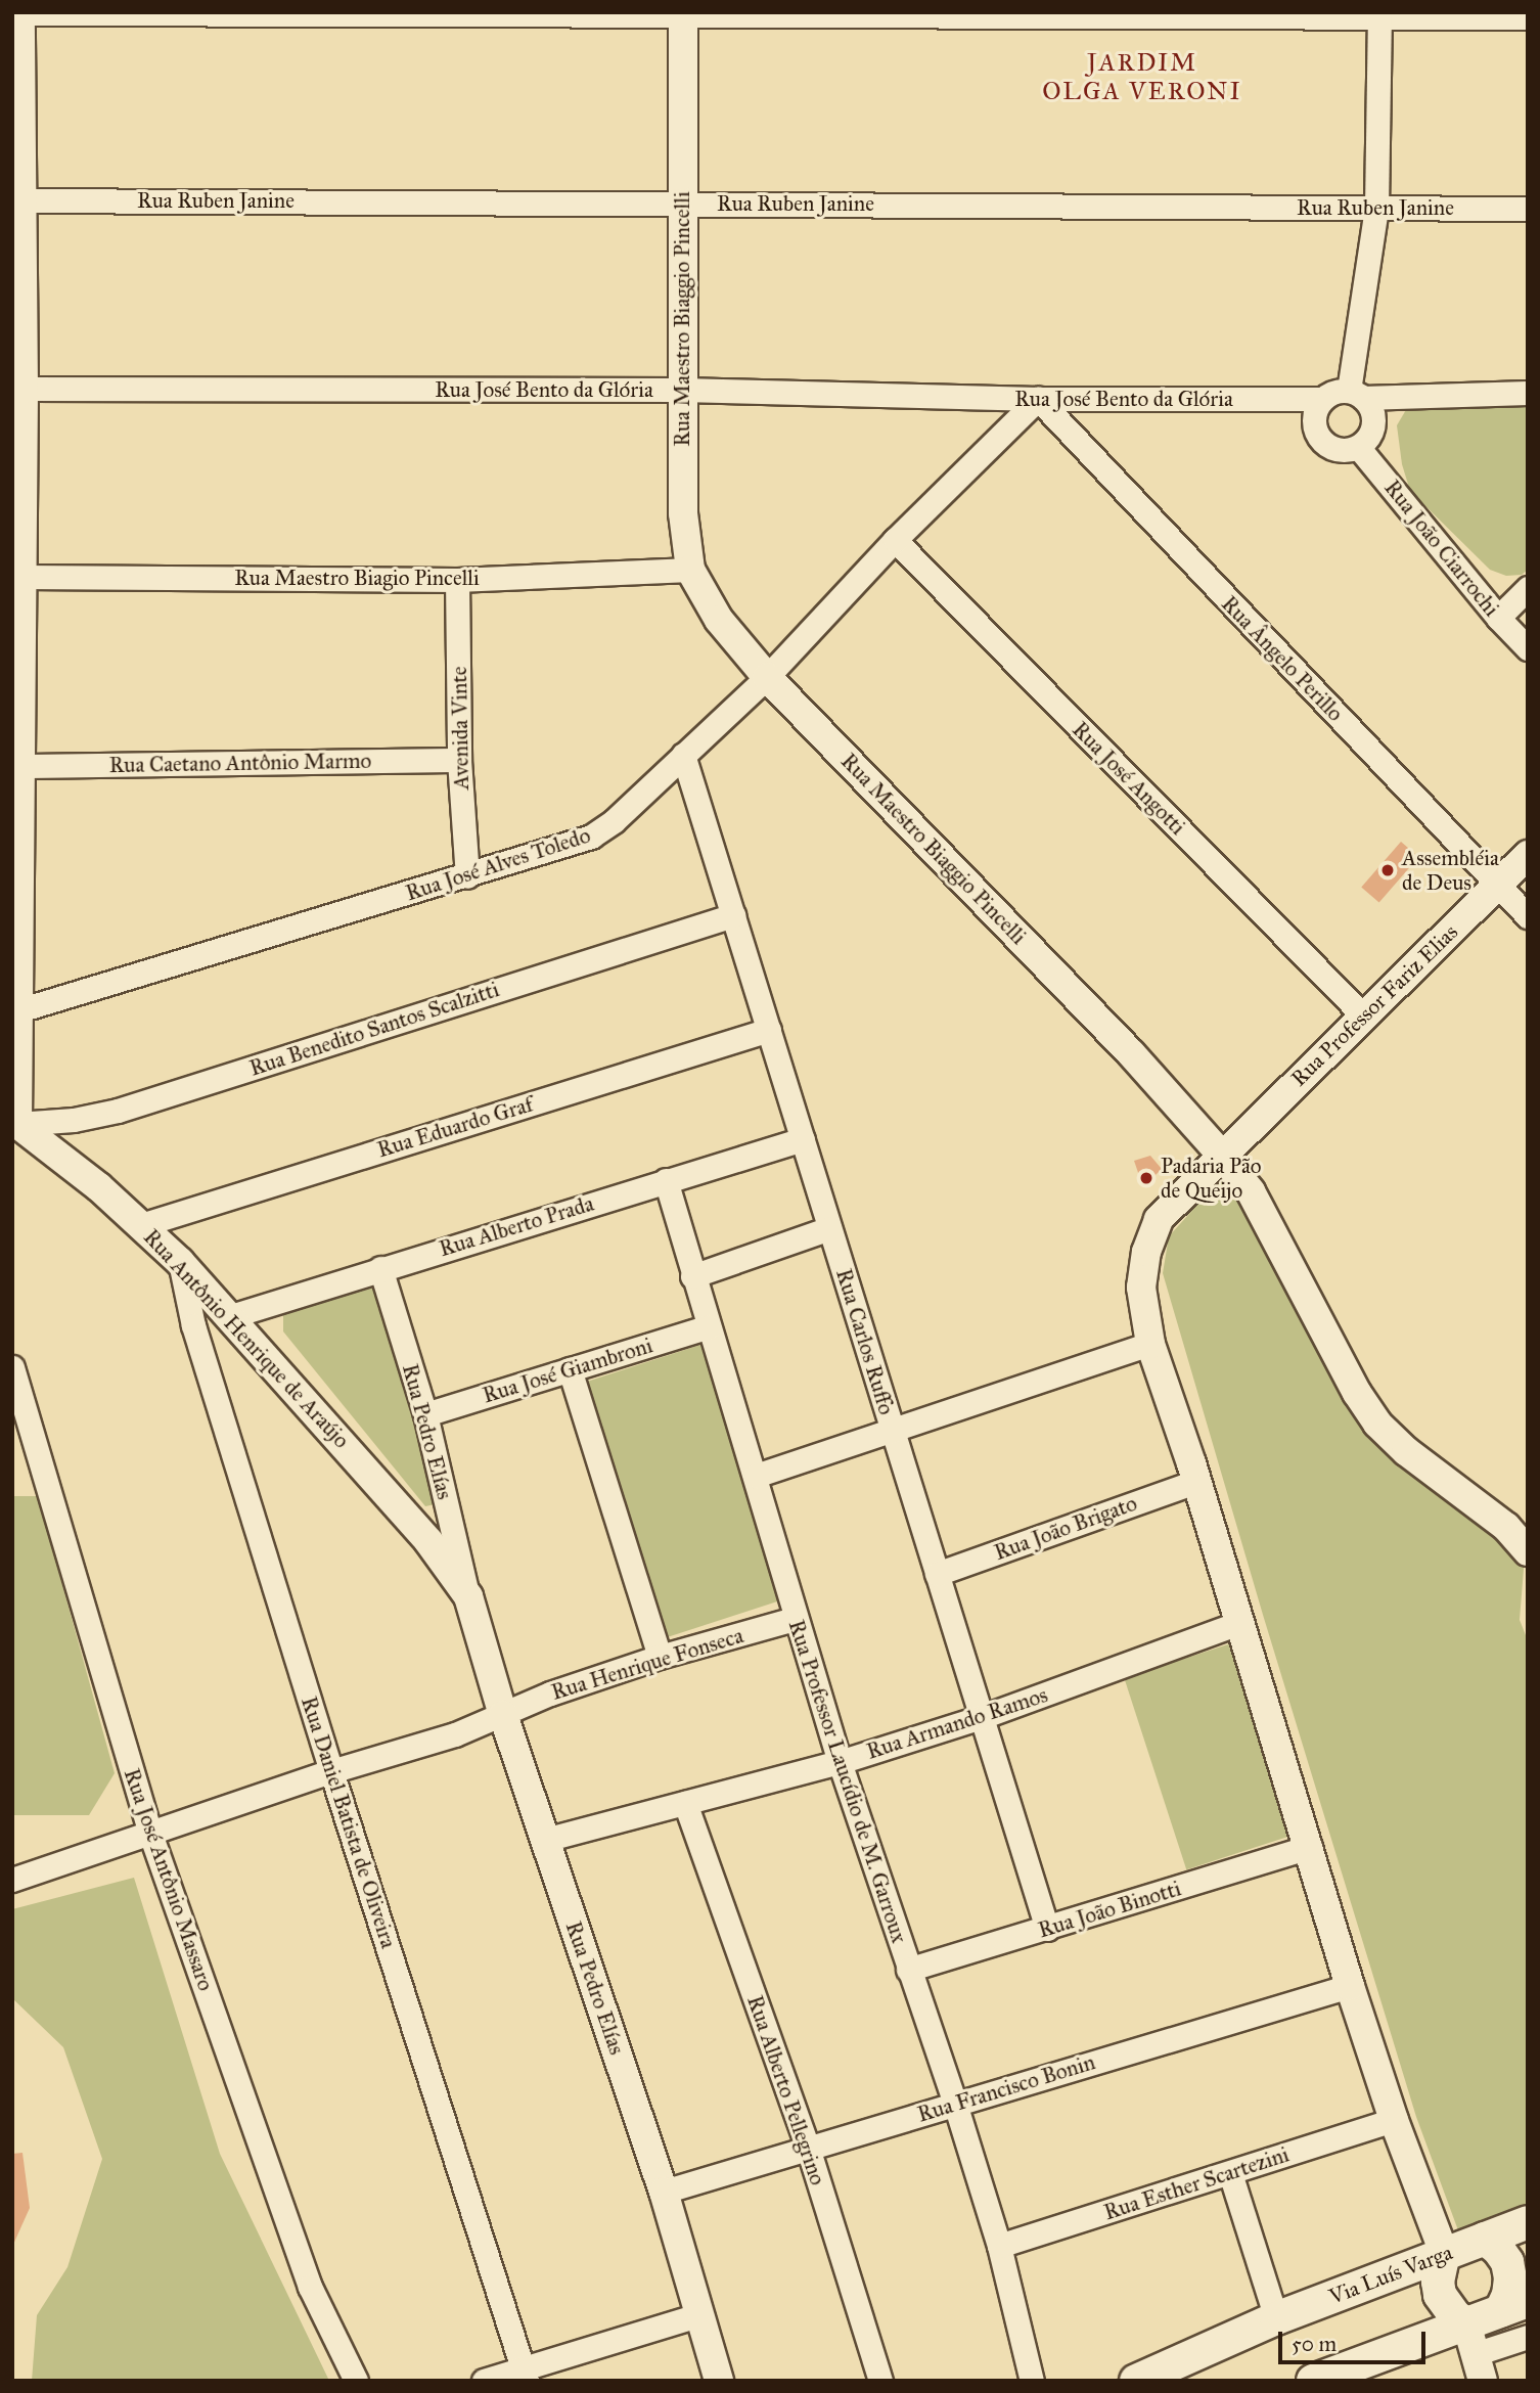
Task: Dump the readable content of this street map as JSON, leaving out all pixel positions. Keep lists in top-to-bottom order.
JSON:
{
  "streets": {
    "main road": ["Via Luís Varga"],
    "street": [
      "Rua Ruben Janine",
      "Rua Maestro Biaggio Pincelli",
      "Rua José Bento da Glória",
      "Rua João Ciarrochi",
      "Rua Maestro Biagio Pincelli",
      "Rua Ângelo Perillo",
      "Avenida Vinte",
      "Rua Caetano Antônio Marmo",
      "Rua José Angotti",
      "Rua José Alves Toledo",
      "Rua Professor Fariz Elias",
      "Rua Benedito Santos Scalzitti",
      "Rua Eduardo Graf",
      "Rua Alberto Prada",
      "Rua Antônio Henrique de Araújo",
      "Rua Carlos Ruffo",
      "Rua José Giambroni",
      "Rua Pedro Elías",
      "Rua João Brigato",
      "Rua Henrique Fonseca",
      "Rua Armando Ramos",
      "Rua Professor Laucídio de M. Garroux",
      "Rua Daniel Batista de Oliveira",
      "Rua José Antônio Massaro",
      "Rua João Binotti",
      "Rua Francisco Bonin",
      "Rua Alberto Pellegrino",
      "Rua Esther Scartezini"
    ]
  },
  "crossings": [
    ["Rua Ruben Janine", "Rua Maestro Biaggio Pincelli"],
    ["Rua Maestro Biaggio Pincelli", "Rua José Bento da Glória"],
    ["Rua Maestro Biaggio Pincelli", "Rua Maestro Biagio Pincelli"],
    ["Rua Maestro Biaggio Pincelli", "Rua José Alves Toledo"],
    ["Rua Maestro Biaggio Pincelli", "Rua Professor Fariz Elias"],
    ["Rua José Bento da Glória", "Rua João Ciarrochi"],
    ["Rua José Bento da Glória", "Rua Ângelo Perillo"],
    ["Rua José Bento da Glória", "Rua José Alves Toledo"],
    ["Rua Maestro Biagio Pincelli", "Avenida Vinte"],
    ["Rua Ângelo Perillo", "Rua José Alves Toledo"],
    ["Rua Ângelo Perillo", "Rua Professor Fariz Elias"],
    ["Avenida Vinte", "Rua Caetano Antônio Marmo"],
    ["Avenida Vinte", "Rua José Alves Toledo"],
    ["Rua José Angotti", "Rua José Alves Toledo"],
    ["Rua José Angotti", "Rua Professor Fariz Elias"],
    ["Rua José Alves Toledo", "Rua Carlos Ruffo"],
    ["Rua Professor Fariz Elias", "Rua João Brigato"],
    ["Rua Professor Fariz Elias", "Rua Armando Ramos"],
    ["Rua Professor Fariz Elias", "Rua João Binotti"],
    ["Rua Professor Fariz Elias", "Rua Francisco Bonin"],
    ["Rua Professor Fariz Elias", "Rua Esther Scartezini"],
    ["Rua Professor Fariz Elias", "Via Luís Varga"],
    ["Rua Benedito Santos Scalzitti", "Rua Antônio Henrique de Araújo"],
    ["Rua Benedito Santos Scalzitti", "Rua Carlos Ruffo"],
    ["Rua Eduardo Graf", "Rua Antônio Henrique de Araújo"],
    ["Rua Eduardo Graf", "Rua Carlos Ruffo"],
    ["Rua Alberto Prada", "Rua Antônio Henrique de Araújo"],
    ["Rua Alberto Prada", "Rua Carlos Ruffo"],
    ["Rua Alberto Prada", "Rua Pedro Elías"],
    ["Rua Alberto Prada", "Rua Professor Laucídio de M. Garroux"],
    ["Rua Antônio Henrique de Araújo", "Rua Pedro Elías"],
    ["Rua Antônio Henrique de Araújo", "Rua Daniel Batista de Oliveira"],
    ["Rua Carlos Ruffo", "Rua João Brigato"],
    ["Rua Carlos Ruffo", "Rua Armando Ramos"],
    ["Rua Carlos Ruffo", "Rua João Binotti"],
    ["Rua José Giambroni", "Rua Pedro Elías"],
    ["Rua José Giambroni", "Rua Professor Laucídio de M. Garroux"],
    ["Rua Pedro Elías", "Rua Henrique Fonseca"],
    ["Rua Pedro Elías", "Rua Armando Ramos"],
    ["Rua Pedro Elías", "Rua Francisco Bonin"],
    ["Rua Henrique Fonseca", "Rua Professor Laucídio de M. Garroux"],
    ["Rua Henrique Fonseca", "Rua Daniel Batista de Oliveira"],
    ["Rua Henrique Fonseca", "Rua José Antônio Massaro"],
    ["Rua Armando Ramos", "Rua Professor Laucídio de M. Garroux"],
    ["Rua Armando Ramos", "Rua Alberto Pellegrino"],
    ["Rua Professor Laucídio de M. Garroux", "Rua João Binotti"],
    ["Rua Professor Laucídio de M. Garroux", "Rua Francisco Bonin"],
    ["Rua Professor Laucídio de M. Garroux", "Rua Esther Scartezini"],
    ["Rua Francisco Bonin", "Rua Alberto Pellegrino"]
  ],
  "districts": ["JARDIM OLGA VERONI"],
  "places": ["Assembléia de Deus", "Padaria Pão de Queijo"],
  "scale_bar": "50 m"
}
